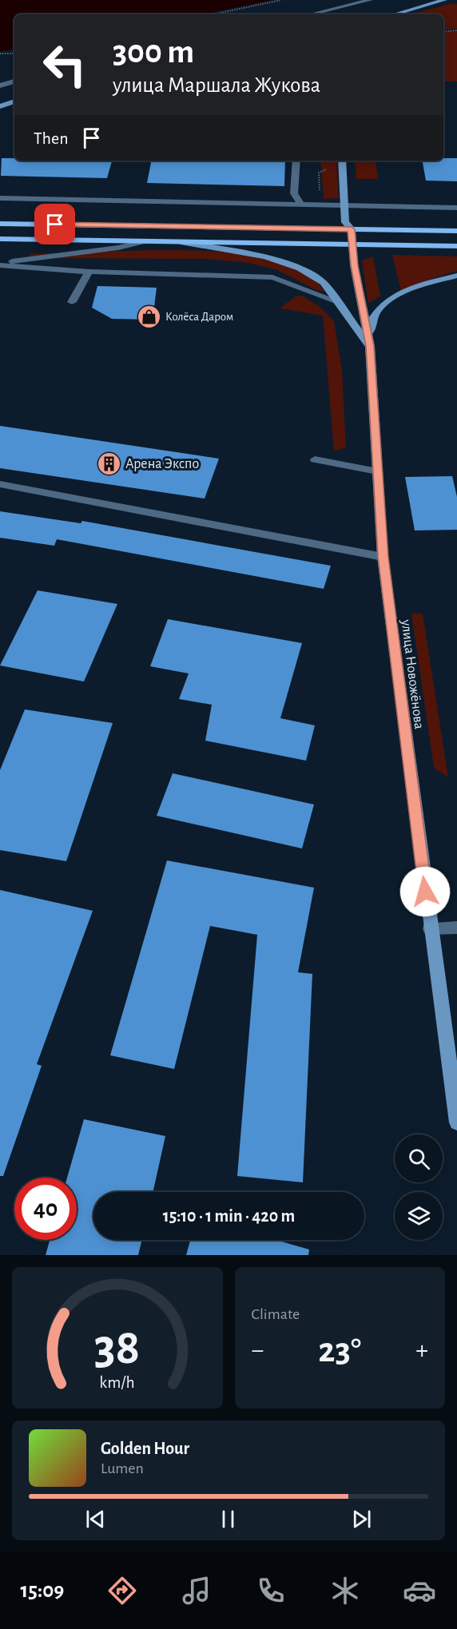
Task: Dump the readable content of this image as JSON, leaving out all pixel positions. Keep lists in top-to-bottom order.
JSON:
{
  "streets": {
    "street": ["улица Новожёнова"]
  },
  "places": {
    "shop": ["Колёса Даром"],
    "building": ["Арена Экспо"]
  },
  "page": {
    "turn": ["300 m", "улица Маршала Жукова"],
    "then": "Then",
    "limit": "40",
    "trip": "15:10 · 1 min · 420 m",
    "tile": "Climate",
    "heat": ["−", "23°", "+"],
    "song": ["Golden Hour", "Lumen"],
    "tabs": "15:09",
    "gauge": ["38", "km/h"]
  }
}
